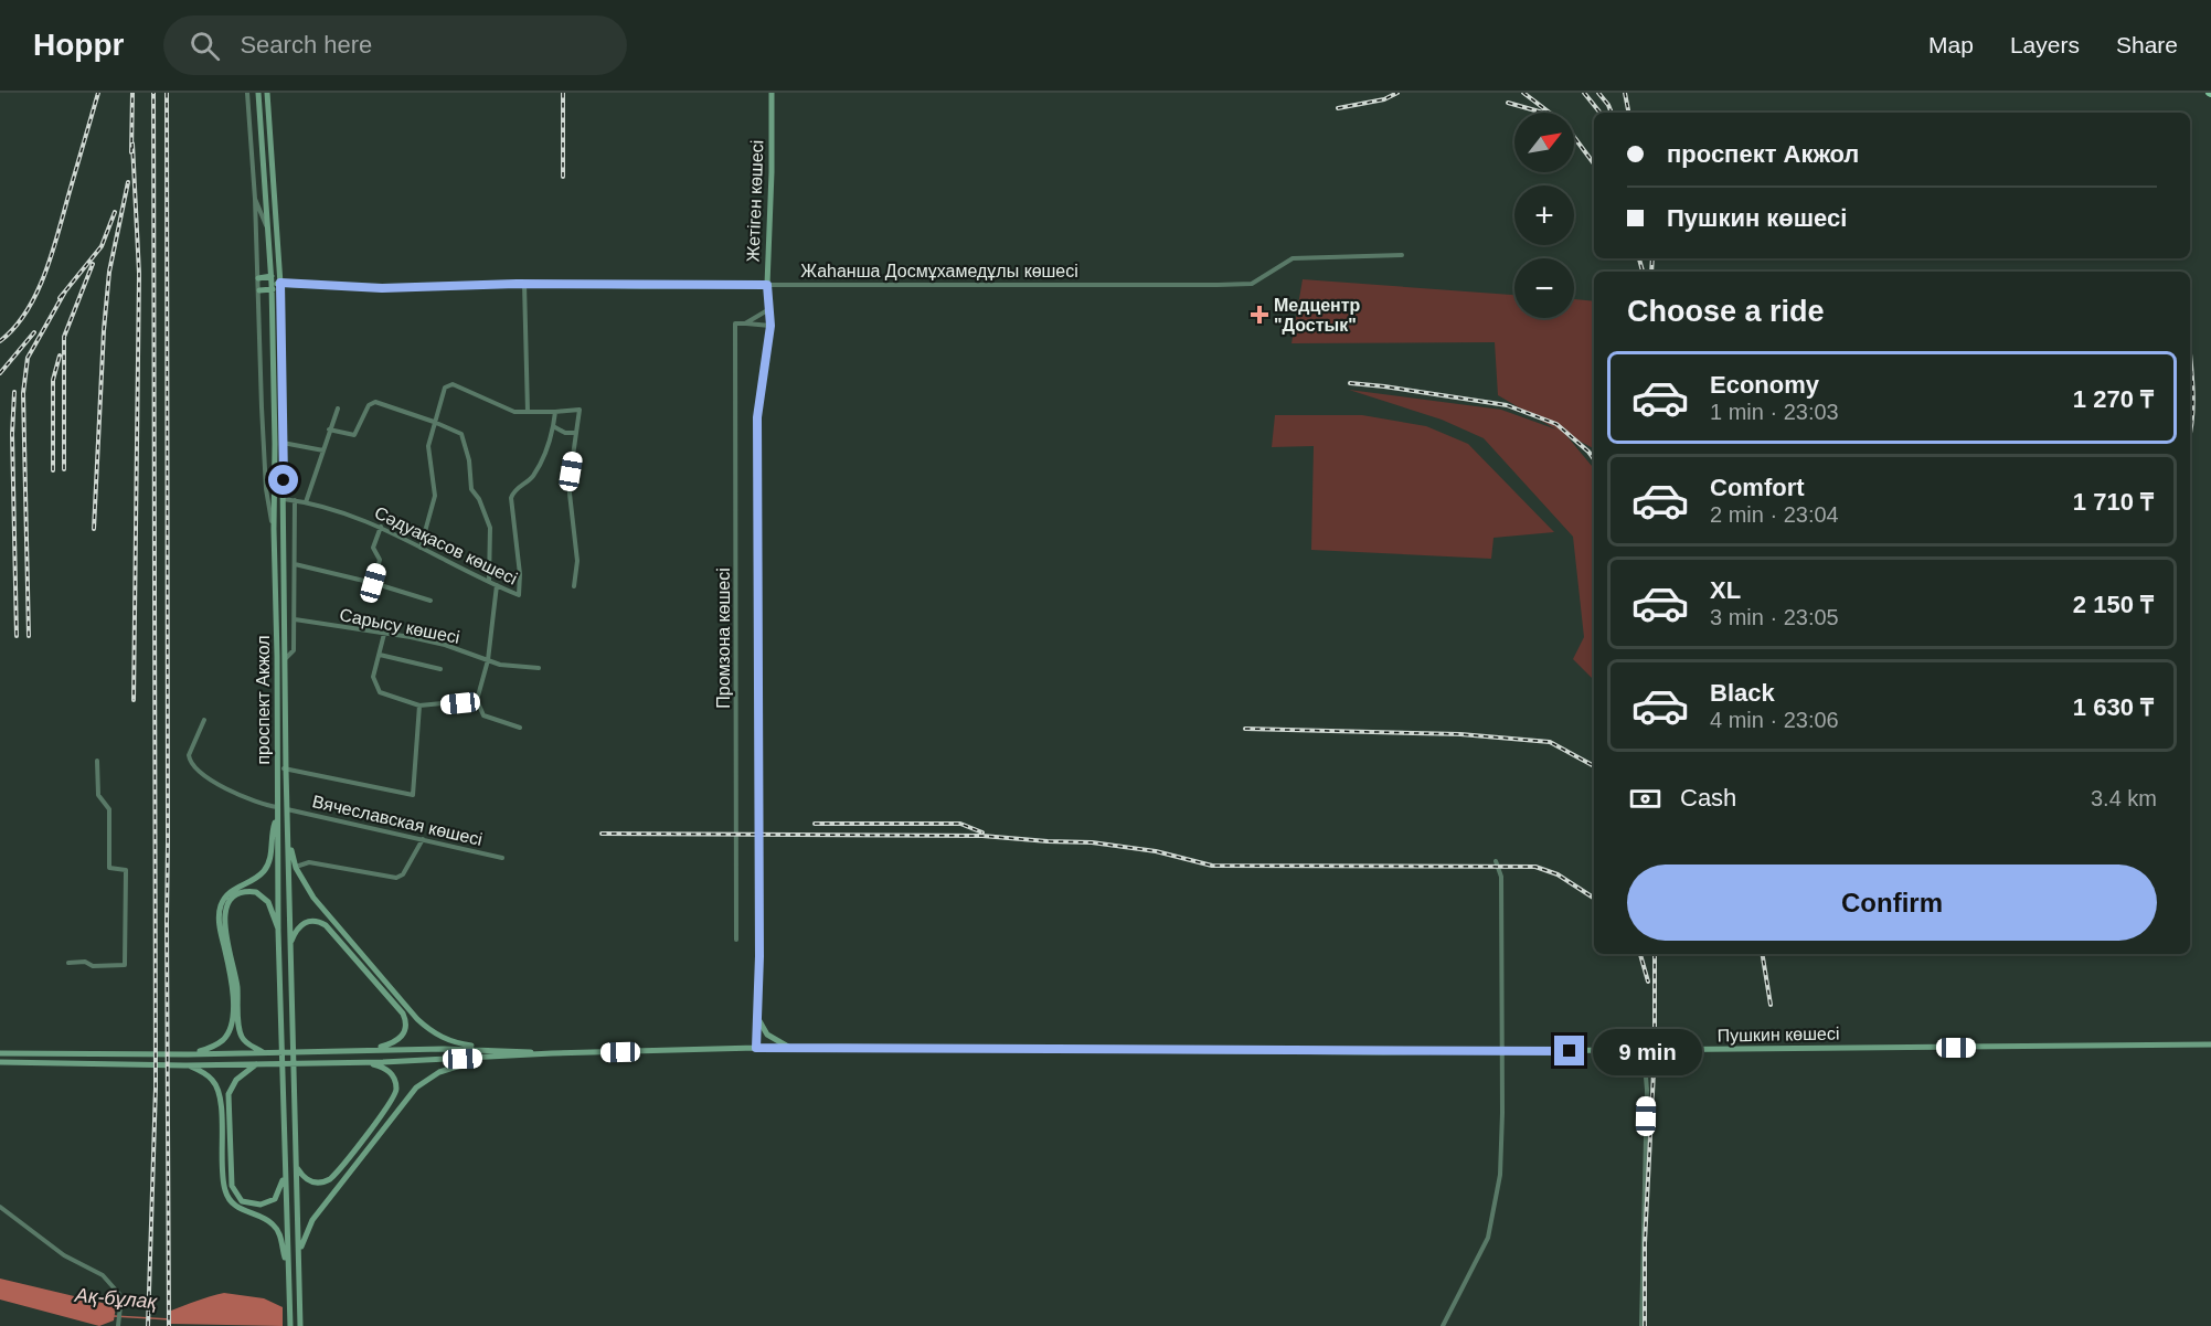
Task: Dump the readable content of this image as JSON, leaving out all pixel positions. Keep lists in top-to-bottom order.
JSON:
{
  "streets": {
    "main road": [
      "Жетіген көшесі",
      "Жаһанша Досмұхамедұлы көшесі",
      "проспект Акжол",
      "Пушкин көшесі"
    ],
    "street": [
      "Сәдуақасов көшесі",
      "Сарысу көшесі",
      "Промзона көшесі",
      "Вячеславская көшесі"
    ]
  },
  "crossings": [
    ["Жетіген көшесі", "Жаһанша Досмұхамедұлы көшесі"],
    ["Жетіген көшесі", "Пушкин көшесі"],
    ["Жаһанша Досмұхамедұлы көшесі", "проспект Акжол"],
    ["Сәдуақасов көшесі", "проспект Акжол"],
    ["проспект Акжол", "Вячеславская көшесі"]
  ],
  "water": ["Ақ-бұлақ"],
  "places": {
    "health": ["Медцентр \"Достык\""]
  },
  "north": "top right",
  "page": {
    "header": "Hoppr",
    "search": "Search here",
    "nav": ["Map", "Layers", "Share"],
    "map_buttons": ["+", "−"],
    "banner": ["проспект Акжол", "Пушкин көшесі"],
    "heading": "Choose a ride",
    "list": [
      {
        "name": "Economy",
        "note": "1 min · 23:03",
        "value": "1 270 ₸"
      },
      {
        "name": "Comfort",
        "note": "2 min · 23:04",
        "value": "1 710 ₸"
      },
      {
        "name": "XL",
        "note": "3 min · 23:05",
        "value": "2 150 ₸"
      },
      {
        "name": "Black",
        "note": "4 min · 23:06",
        "value": "1 630 ₸"
      }
    ],
    "pay": ["Cash", "3.4 km"],
    "buttons": "Confirm",
    "bubble": "9 min"
  }
}
